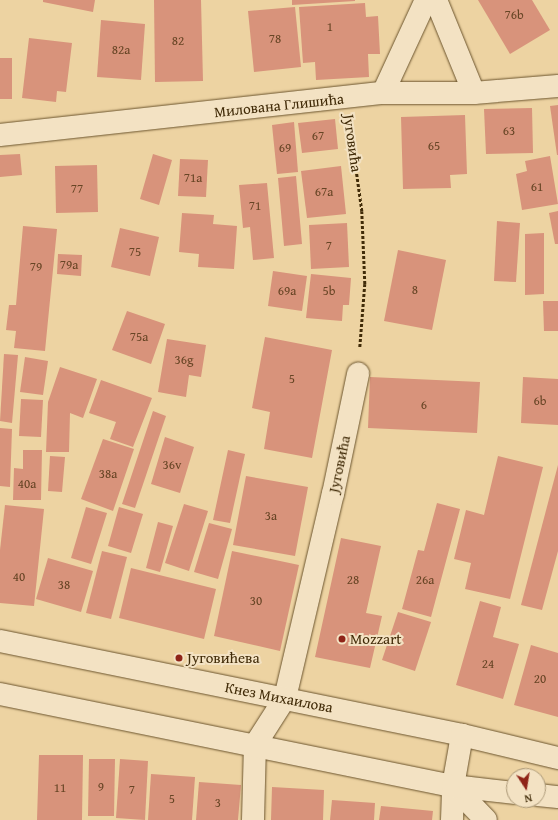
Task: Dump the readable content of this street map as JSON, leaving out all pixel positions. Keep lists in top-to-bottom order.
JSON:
{
  "streets": {
    "street": ["Милована Глишића", "Југовића", "Кнез Михаилова"]
  },
  "crossings": [
    ["Милована Глишића", "Југовића"],
    ["Југовића", "Кнез Михаилова"]
  ],
  "places": ["Mozzart", "Југовићева"],
  "house_numbers": [
    "76b",
    "1",
    "78",
    "82",
    "82a",
    "63",
    "67",
    "65",
    "69",
    "71a",
    "61",
    "77",
    "67a",
    "71",
    "7",
    "75",
    "79a",
    "79",
    "8",
    "69a",
    "5b",
    "75a",
    "36g",
    "5",
    "6b",
    "6",
    "36v",
    "38a",
    "40a",
    "3a",
    "40",
    "28",
    "26a",
    "38",
    "30",
    "24",
    "20",
    "9",
    "11",
    "7",
    "5",
    "3"
  ],
  "north": "bottom"
}
